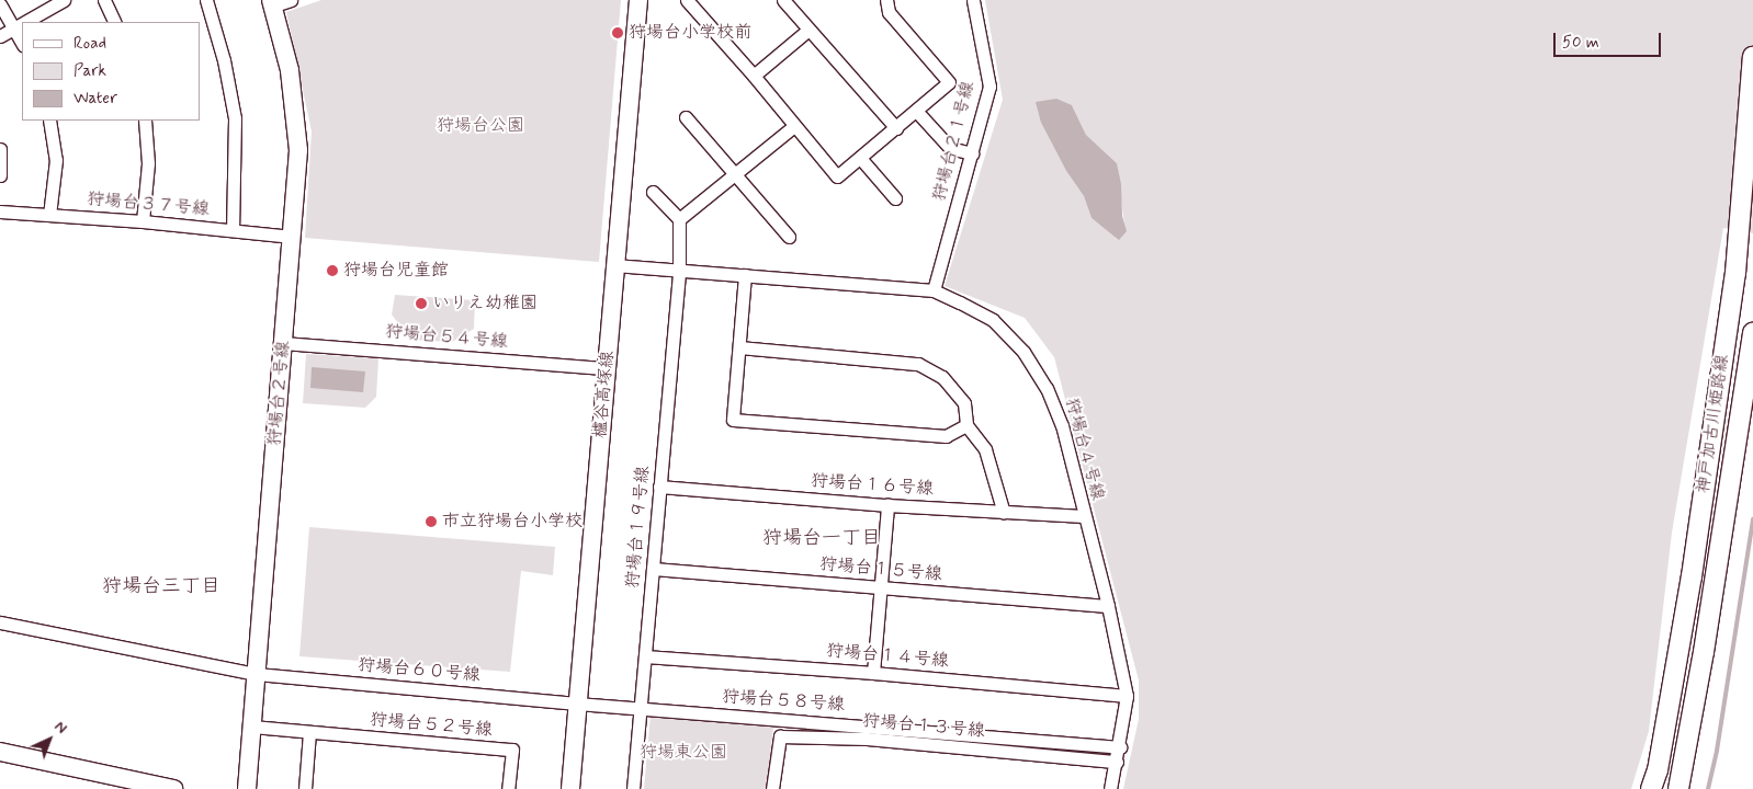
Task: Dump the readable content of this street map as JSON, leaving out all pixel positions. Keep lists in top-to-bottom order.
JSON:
{
  "streets": {
    "main road": ["神戸加古川姫路線"],
    "street": [
      "狩場台２１号線",
      "狩場台３７号線",
      "狩場台５４号線",
      "狩場台２号線",
      "櫨谷高塚線",
      "狩場台４号線",
      "狩場台１６号線",
      "狩場台１９号線",
      "狩場台１５号線",
      "狩場台１４号線",
      "狩場台６０号線",
      "狩場台５８号線",
      "狩場台５２号線",
      "狩場台１３号線"
    ]
  },
  "crossings": [
    ["狩場台２１号線", "狩場台４号線"],
    ["狩場台３７号線", "狩場台２号線"],
    ["狩場台５４号線", "狩場台２号線"],
    ["狩場台５４号線", "櫨谷高塚線"],
    ["狩場台２号線", "狩場台６０号線"],
    ["狩場台２号線", "狩場台５２号線"],
    ["櫨谷高塚線", "狩場台４号線"],
    ["櫨谷高塚線", "狩場台６０号線"],
    ["狩場台４号線", "狩場台１６号線"],
    ["狩場台４号線", "狩場台１９号線"],
    ["狩場台４号線", "狩場台１５号線"],
    ["狩場台４号線", "狩場台１４号線"],
    ["狩場台４号線", "狩場台５８号線"],
    ["狩場台４号線", "狩場台１３号線"],
    ["狩場台１６号線", "狩場台１９号線"],
    ["狩場台１９号線", "狩場台１５号線"],
    ["狩場台１９号線", "狩場台１４号線"],
    ["狩場台１９号線", "狩場台６０号線"],
    ["狩場台１９号線", "狩場台５８号線"],
    ["狩場台６０号線", "狩場台５８号線"]
  ],
  "districts": ["狩場台一丁目", "狩場台三丁目"],
  "parks": ["狩場台公園", "狩場東公園"],
  "places": [
    "狩場台小学校前",
    "狩場台児童館",
    "いりえ幼稚園",
    "市立狩場台小学校"
  ],
  "legend": ["Road", "Park", "Water"],
  "scale_bar": "50 m",
  "north": "top right"
}
